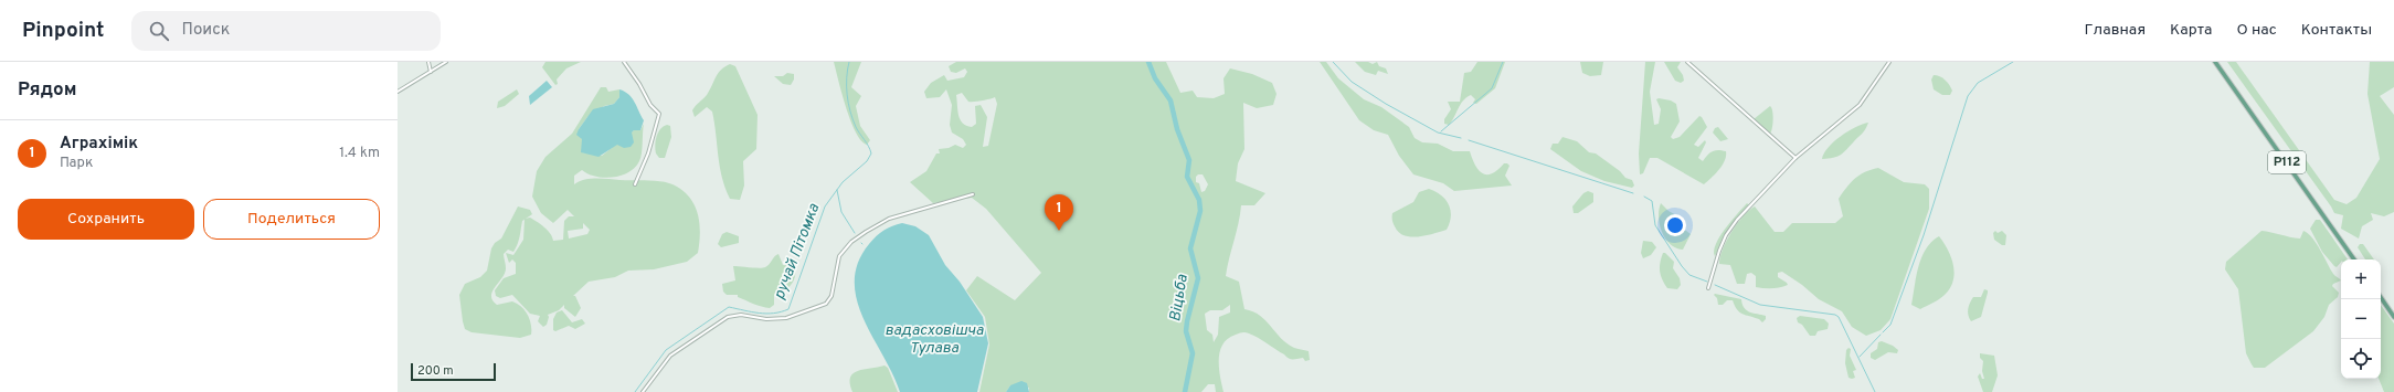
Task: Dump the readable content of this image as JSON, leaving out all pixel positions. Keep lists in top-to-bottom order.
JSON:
{
  "streets": {
    "main road": ["Р112"]
  },
  "water": ["ручай Пітомка", "Віцьба", "вадасховішча Тулава"],
  "scale_bar": "200 m",
  "page": {
    "header": "Pinpoint",
    "search": "Поиск",
    "nav": [
      "Главная",
      "Карта",
      "О нас",
      "Контакты"
    ],
    "heading": "Рядом",
    "list": [
      {
        "mark": "1",
        "name": "Аграхімік",
        "note": "Парк",
        "value": "1.4 km"
      }
    ],
    "buttons": ["Сохранить", "Поделиться"],
    "pins": "1",
    "map_buttons": ["+", "−"],
    "scale": "200 m"
  }
}
